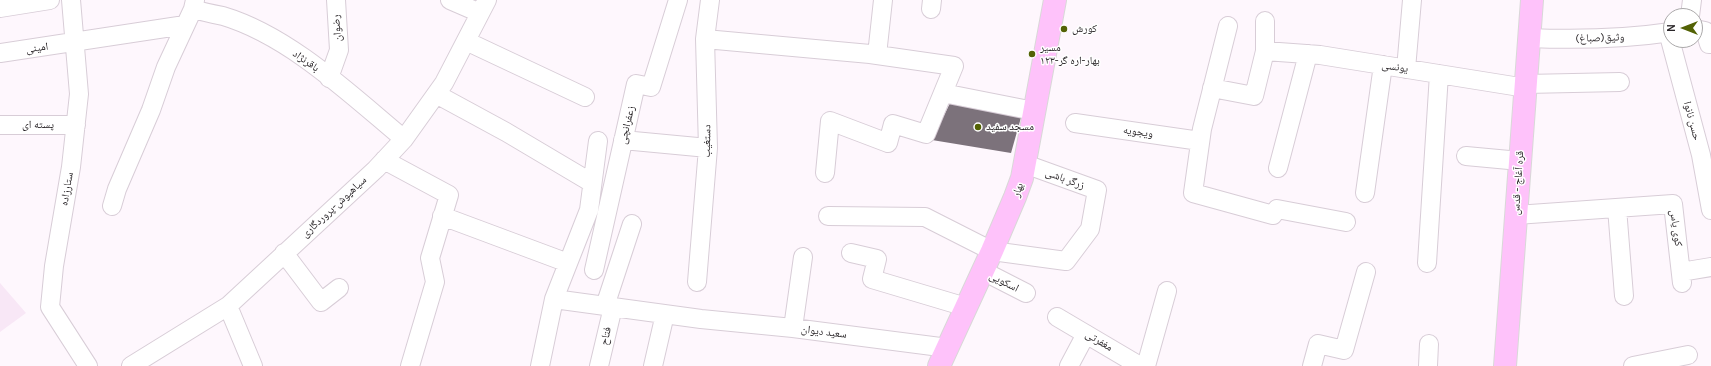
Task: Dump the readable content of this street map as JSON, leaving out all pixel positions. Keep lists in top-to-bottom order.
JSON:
{
  "streets": {
    "main road": ["قره آغاج - قدس", "بهار"],
    "street": [
      "رضوان",
      "وثیق(صباغ)",
      "امینی",
      "باقرنژاد",
      "یونسی",
      "حسن نانوا",
      "پسته ای",
      "زعفرانچی",
      "ویجویه",
      "دستغیب",
      "زرگر باشی",
      "ستارزاده",
      "سیاهپوش-پروردگاری",
      "کوی یاس",
      "اسکویی",
      "سعید دیوان",
      "فتاح",
      "مغفرتی"
    ]
  },
  "crossings": [
    ["رضوان", "باقرنژاد"],
    ["وثیق(صباغ)", "قره آغاج - قدس"],
    ["امینی", "باقرنژاد"],
    ["امینی", "ستارزاده"],
    ["باقرنژاد", "سیاهپوش-پروردگاری"],
    ["یونسی", "قره آغاج - قدس"],
    ["پسته ای", "ستارزاده"],
    ["زرگر باشی", "بهار"],
    ["قره آغاج - قدس", "کوی یاس"],
    ["بهار", "اسکویی"],
    ["بهار", "سعید دیوان"],
    ["سعید دیوان", "فتاح"]
  ],
  "places": ["کورش", "مسیر ۱۲۳-بهار-اره گر", "مسجد سفید"],
  "north": "left"
}
